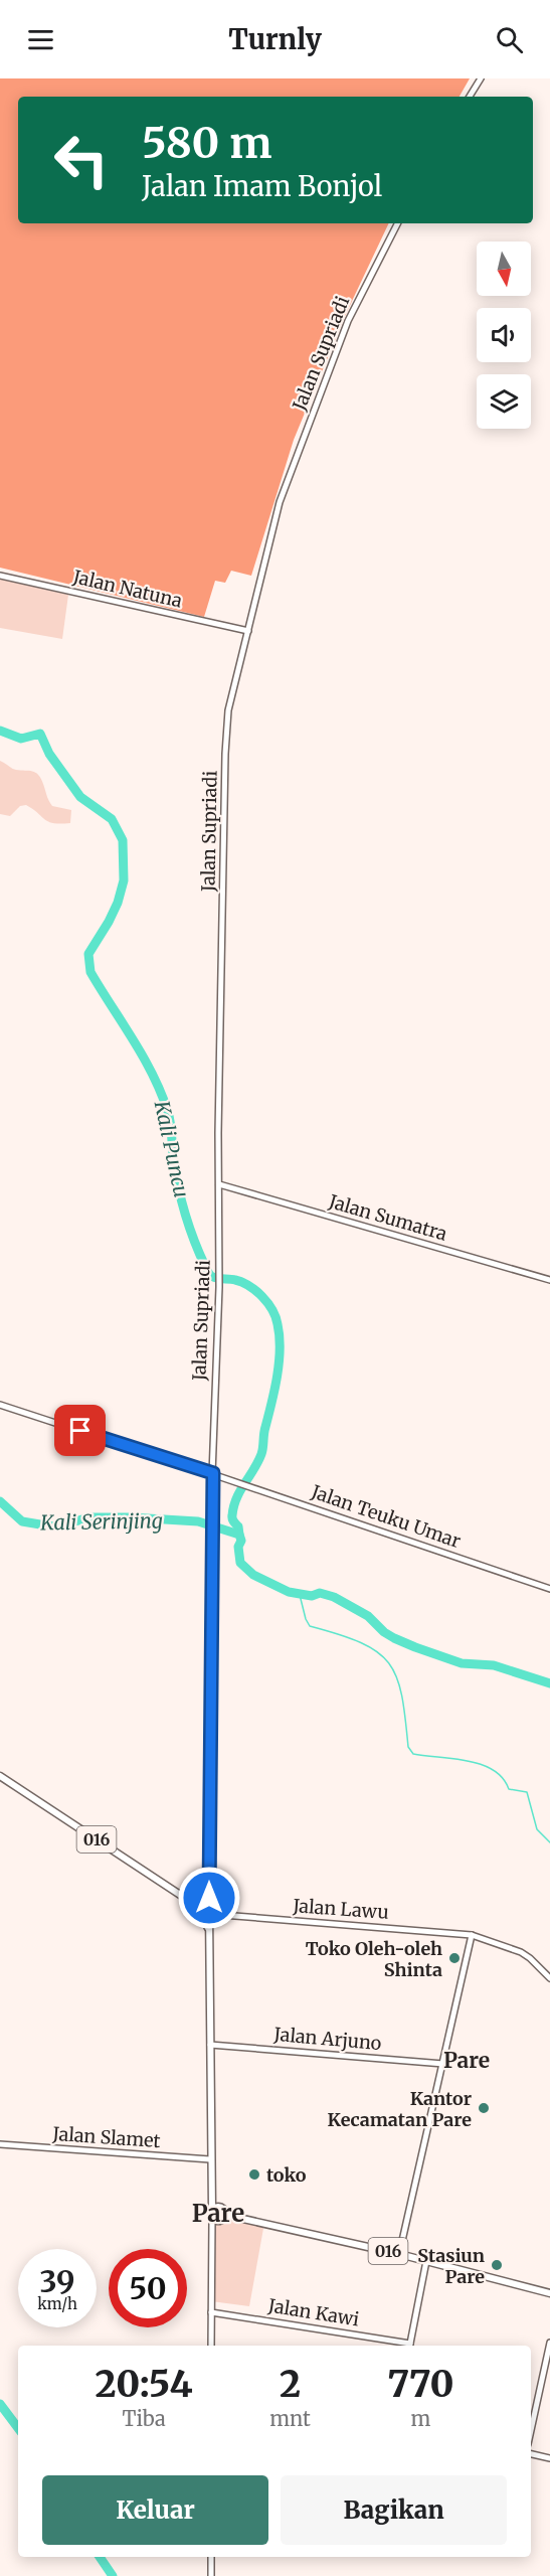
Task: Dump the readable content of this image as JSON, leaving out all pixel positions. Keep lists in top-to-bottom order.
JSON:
{
  "streets": {
    "main road": [
      "Jalan Supriadi",
      "Jalan Natuna",
      "Jalan Sumatra",
      "Jalan Teuku Umar",
      "016",
      "Jalan Lawu",
      "Jalan Arjuno",
      "Jalan Slamet",
      "Jalan Kawi"
    ]
  },
  "crossings": [
    ["Jalan Supriadi", "Jalan Natuna"],
    ["Jalan Supriadi", "Jalan Sumatra"],
    ["Jalan Supriadi", "Jalan Teuku Umar"],
    ["Jalan Supriadi", "016"],
    ["Jalan Supriadi", "Jalan Lawu"],
    ["016", "Jalan Lawu"],
    ["016", "Jalan Arjuno"],
    ["016", "Jalan Slamet"]
  ],
  "districts": ["Pare", "Pare"],
  "water": ["Kali Puncu", "Kali Serinjing"],
  "places": [
    "Toko Oleh-oleh Shinta",
    "Kantor Kecamatan Pare",
    "toko",
    "Stasiun Pare"
  ],
  "north": "bottom",
  "page": {
    "header": "Turnly",
    "turn": ["580 m", "Jalan Imam Bonjol"],
    "speed": "39 km/h",
    "limit": "50",
    "eta": [
      "20:54",
      "Tiba",
      "2",
      "mnt",
      "770",
      "m"
    ],
    "buttons": ["Keluar", "Bagikan"]
  }
}
